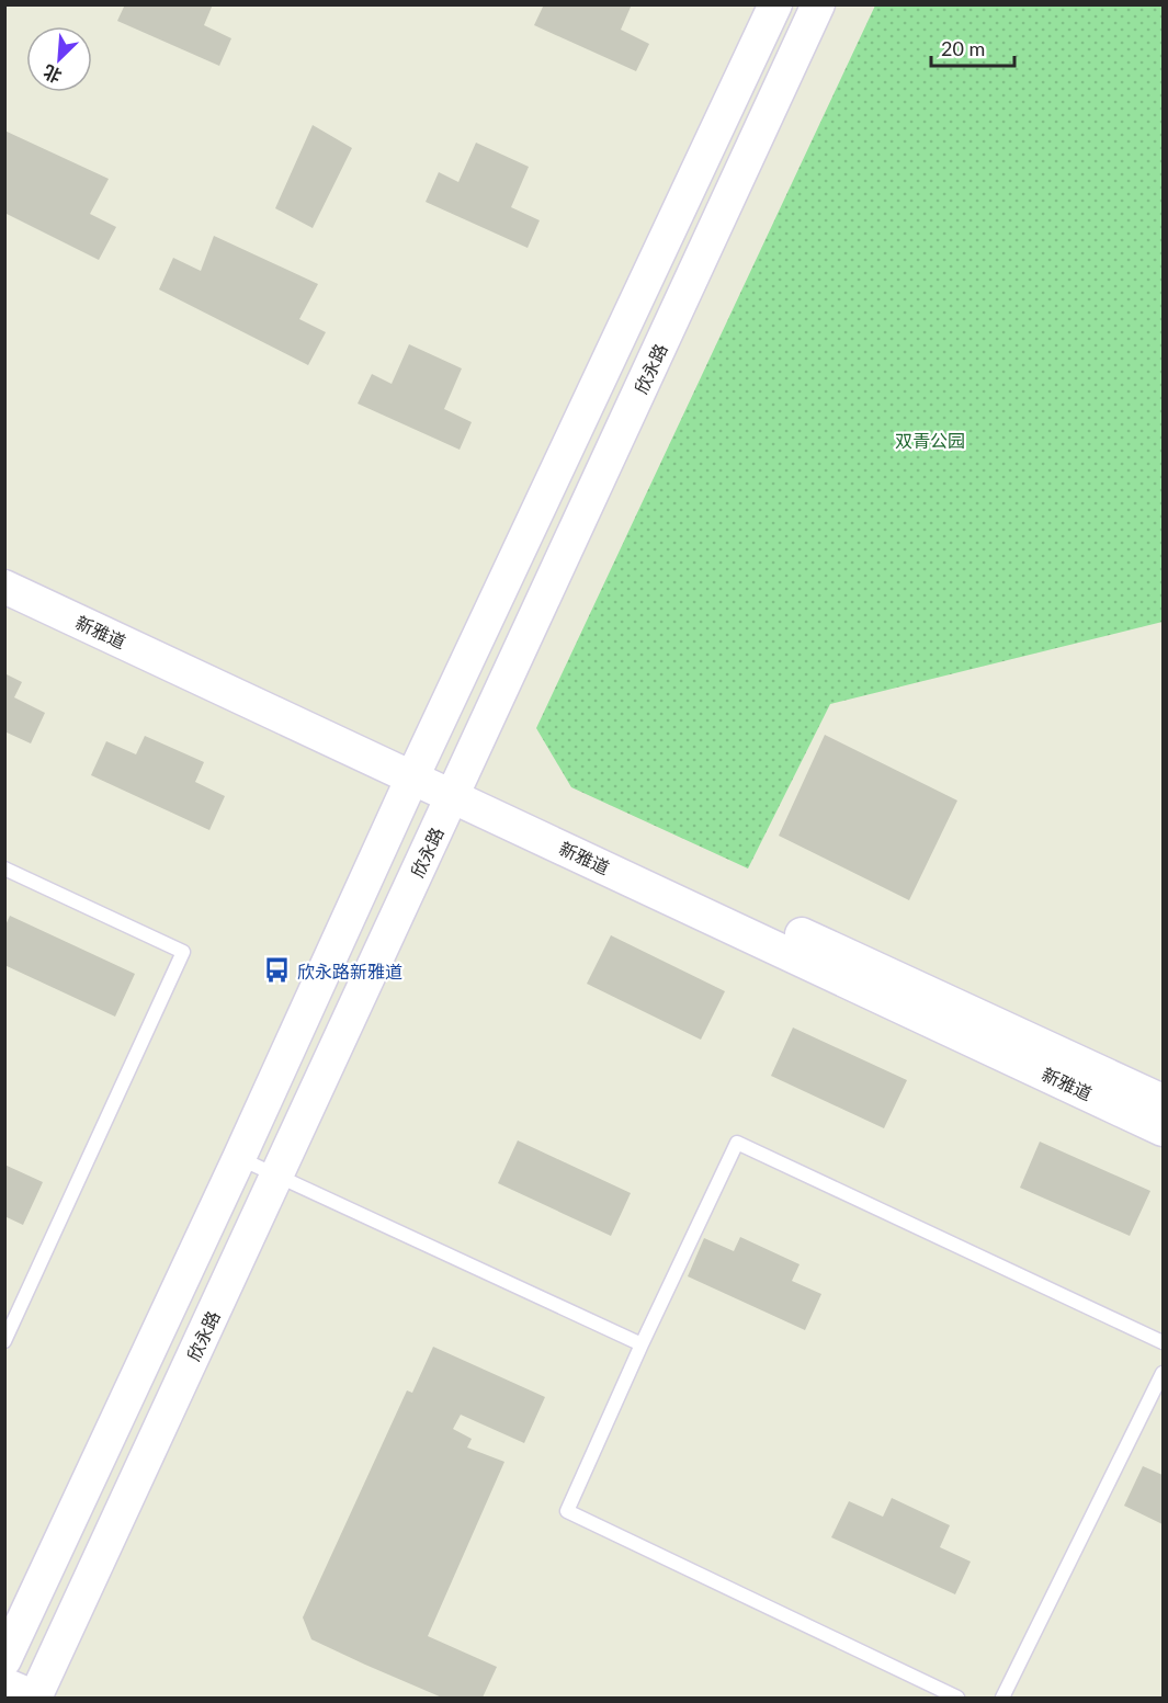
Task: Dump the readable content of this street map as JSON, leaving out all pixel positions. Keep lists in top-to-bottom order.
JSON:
{
  "streets": {
    "street": ["欣永路", "新雅道"]
  },
  "crossings": [
    ["欣永路", "新雅道"]
  ],
  "parks": ["双青公园"],
  "places": {
    "bus stop": ["欣永路新雅道"]
  },
  "scale_bar": "20 m",
  "north": "bottom left"
}
